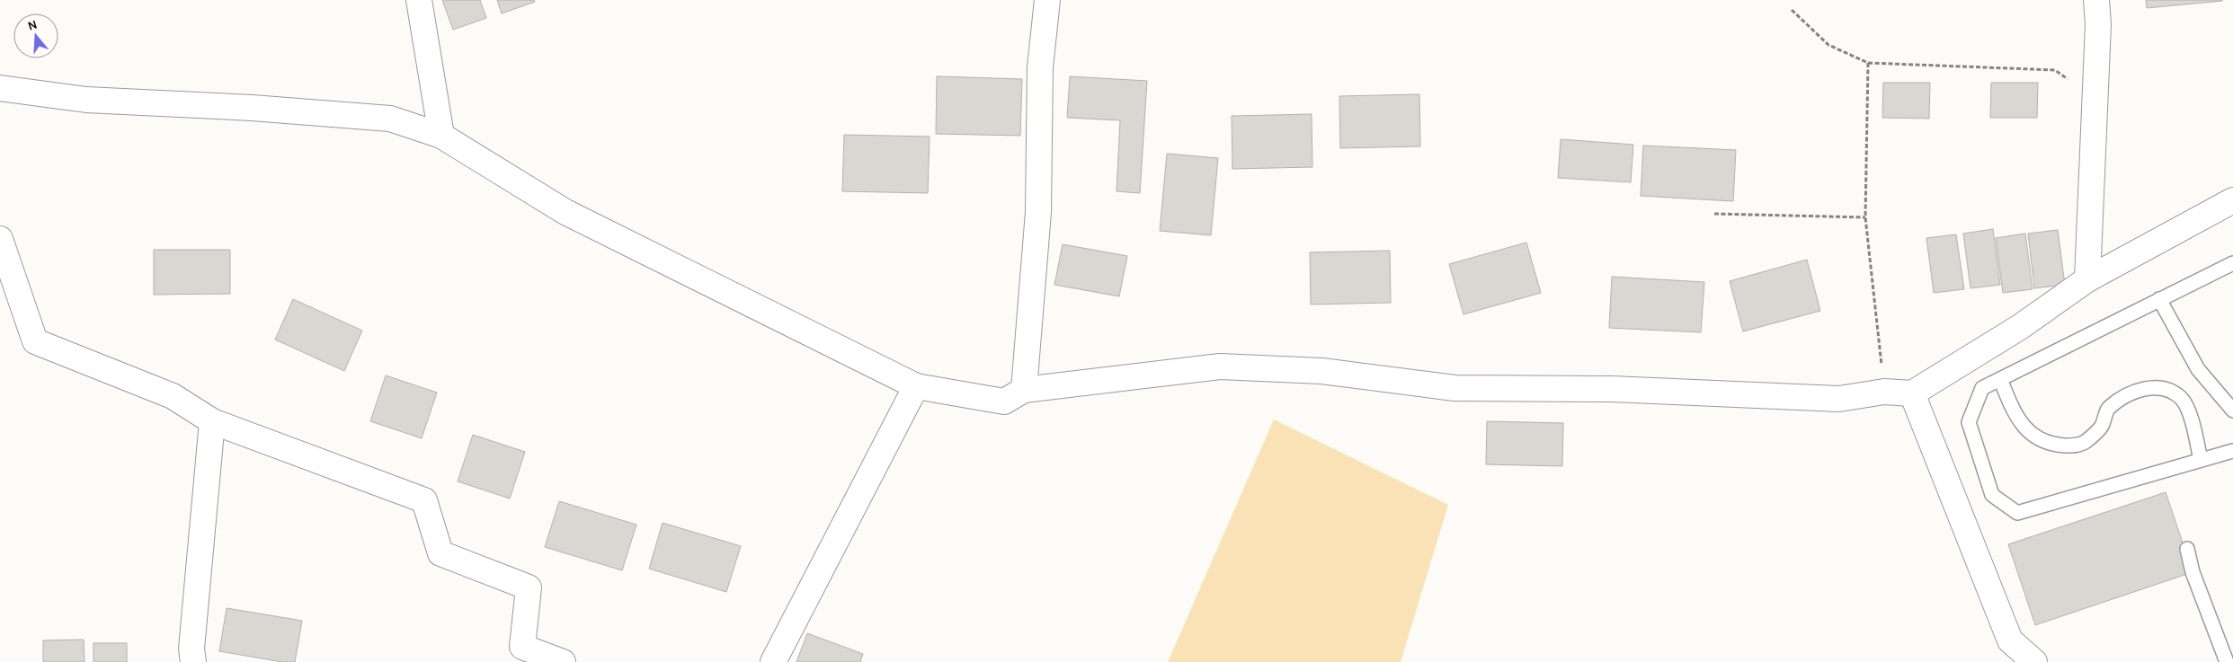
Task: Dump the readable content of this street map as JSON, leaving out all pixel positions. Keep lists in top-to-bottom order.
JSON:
{
  "north": "top"
}
